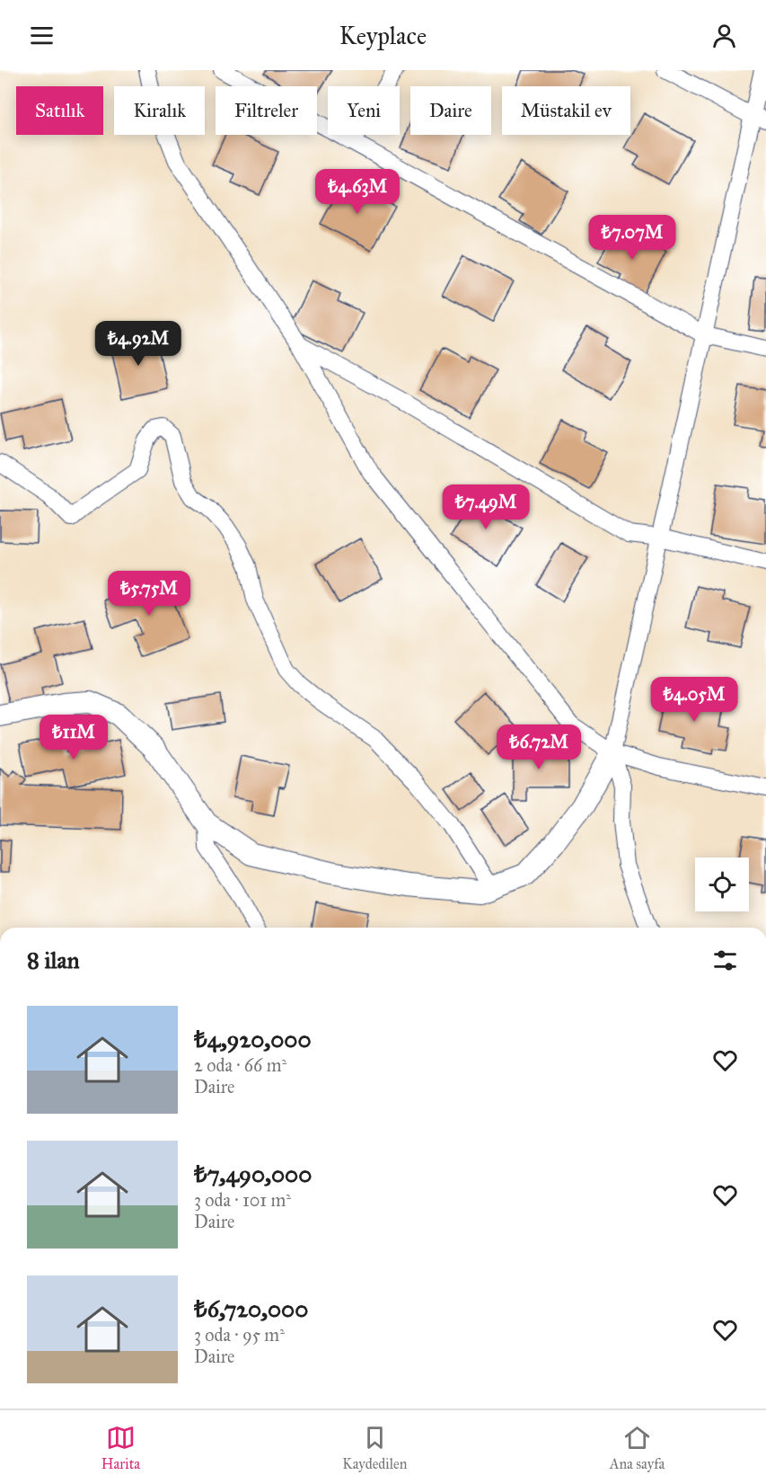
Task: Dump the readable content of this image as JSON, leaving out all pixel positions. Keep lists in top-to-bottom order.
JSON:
{
  "page": {
    "header": "Keyplace",
    "chip": [
      "Satılık",
      "Kiralık",
      "Filtreler",
      "Yeni",
      "Daire",
      "Müstakil ev"
    ],
    "price": [
      "₺4.63M",
      "₺7.07M",
      "₺4.92M",
      "₺7.49M",
      "₺5.75M",
      "₺4.05M",
      "₺11M",
      "₺6.72M"
    ],
    "heading": "8 ilan",
    "list": [
      {
        "name": "₺4,920,000",
        "note": "2 oda · 66 m² · Daire"
      },
      {
        "name": "₺7,490,000",
        "note": "3 oda · 101 m² · Daire"
      },
      {
        "name": "₺6,720,000",
        "note": "3 oda · 95 m² · Daire"
      }
    ],
    "tabs": ["Harita", "Kaydedilen", "Ana sayfa"]
  }
}
